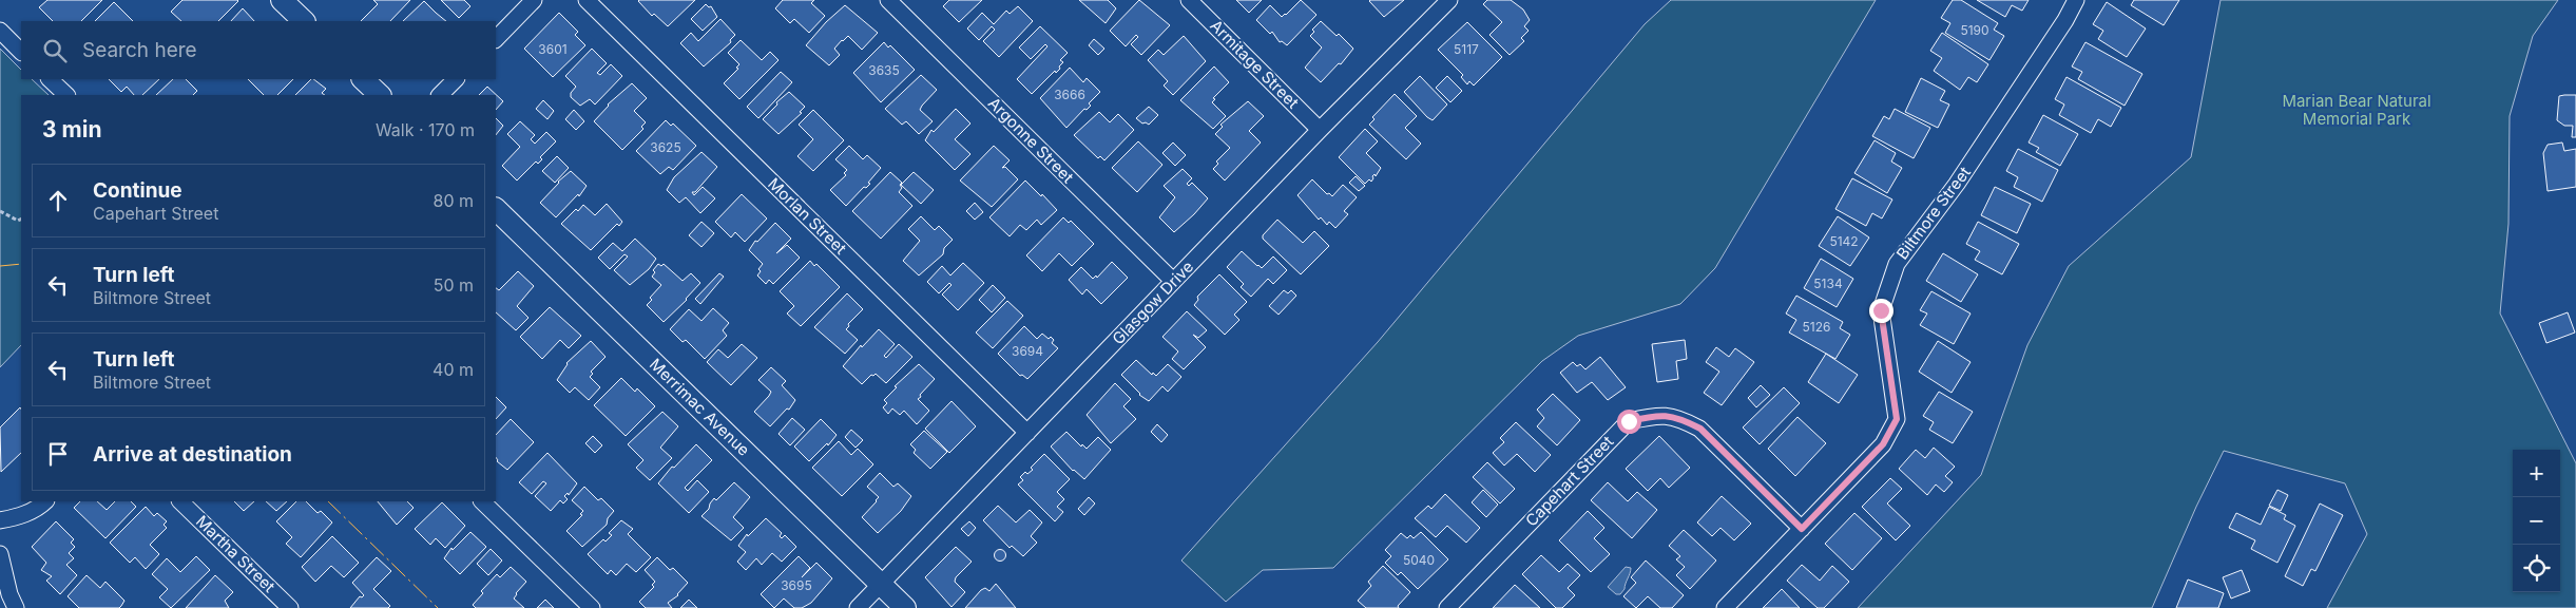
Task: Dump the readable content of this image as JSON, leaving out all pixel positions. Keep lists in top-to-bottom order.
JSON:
{
  "streets": {
    "street": [
      "Armitage Street",
      "Argonne Street",
      "Biltmore Street",
      "Morlan Street",
      "Glasgow Drive",
      "Merrimac Avenue",
      "Capehart Street",
      "Martha Street"
    ]
  },
  "crossings": [
    ["Armitage Street", "Glasgow Drive"],
    ["Argonne Street", "Glasgow Drive"],
    ["Biltmore Street", "Capehart Street"],
    ["Morlan Street", "Glasgow Drive"],
    ["Glasgow Drive", "Merrimac Avenue"]
  ],
  "parks": ["Marian Bear Natural Memorial Park"],
  "house_numbers": [
    "5190",
    "3601",
    "5117",
    "3635",
    "3666",
    "3625",
    "5142",
    "5134",
    "5126",
    "3694",
    "5040",
    "3695"
  ],
  "page": {
    "search": "Search here",
    "heading": ["3 min", "Walk · 170 m"],
    "list": [
      ["Continue", "Capehart Street", "80 m"],
      ["Turn left", "Biltmore Street", "50 m"],
      ["Turn left", "Biltmore Street", "40 m"],
      "Arrive at destination"
    ],
    "map_buttons": ["+", "−"]
  }
}
